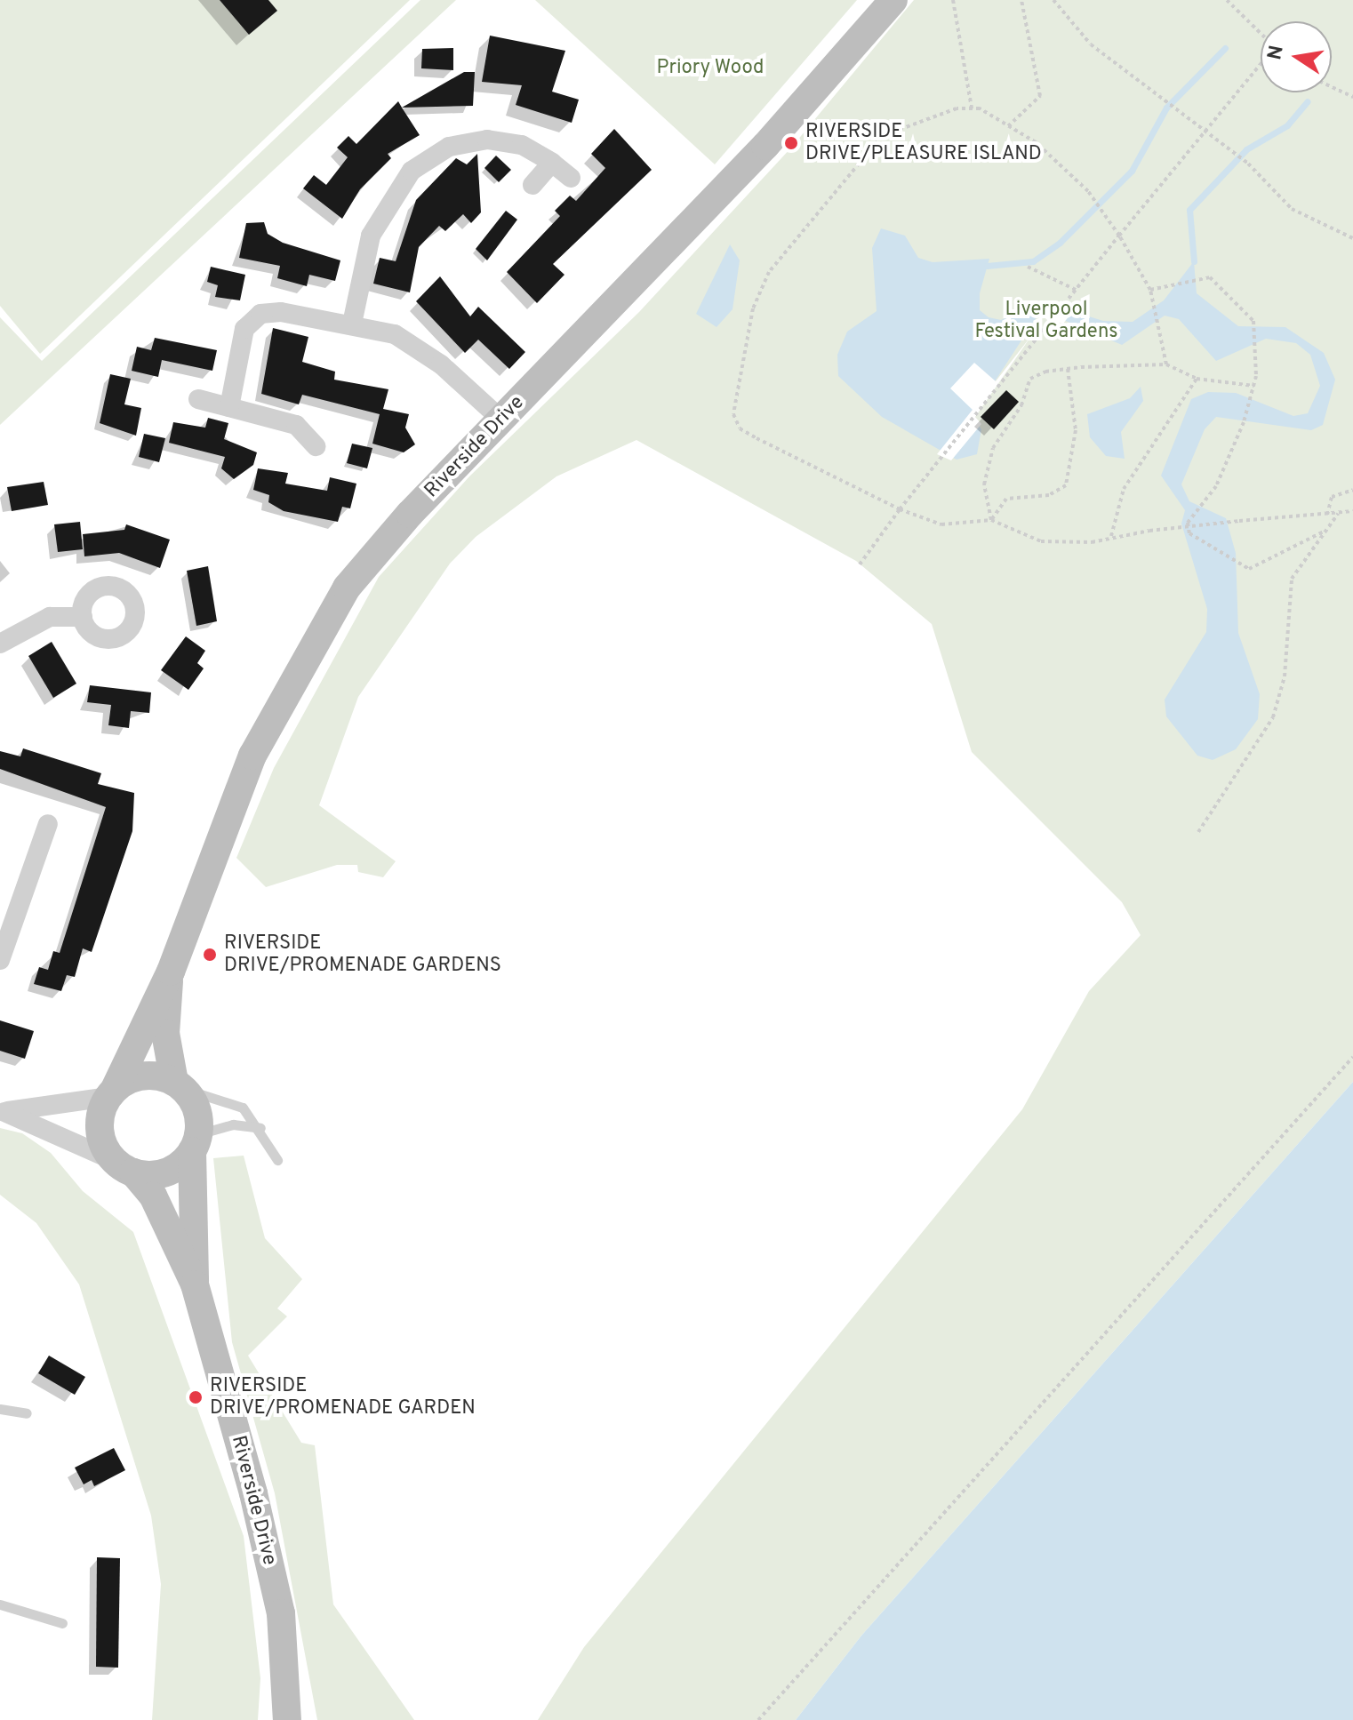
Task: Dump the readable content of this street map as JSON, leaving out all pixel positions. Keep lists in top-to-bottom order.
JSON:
{
  "streets": {
    "street": ["Riverside Drive"]
  },
  "parks": ["Priory Wood", "Liverpool Festival Gardens"],
  "places": ["RIVERSIDE DRIVE/PLEASURE ISLAND", "RIVERSIDE DRIVE/PROMENADE GARDENS", "RIVERSIDE DRIVE/PROMENADE GARDEN"],
  "north": "left"
}
